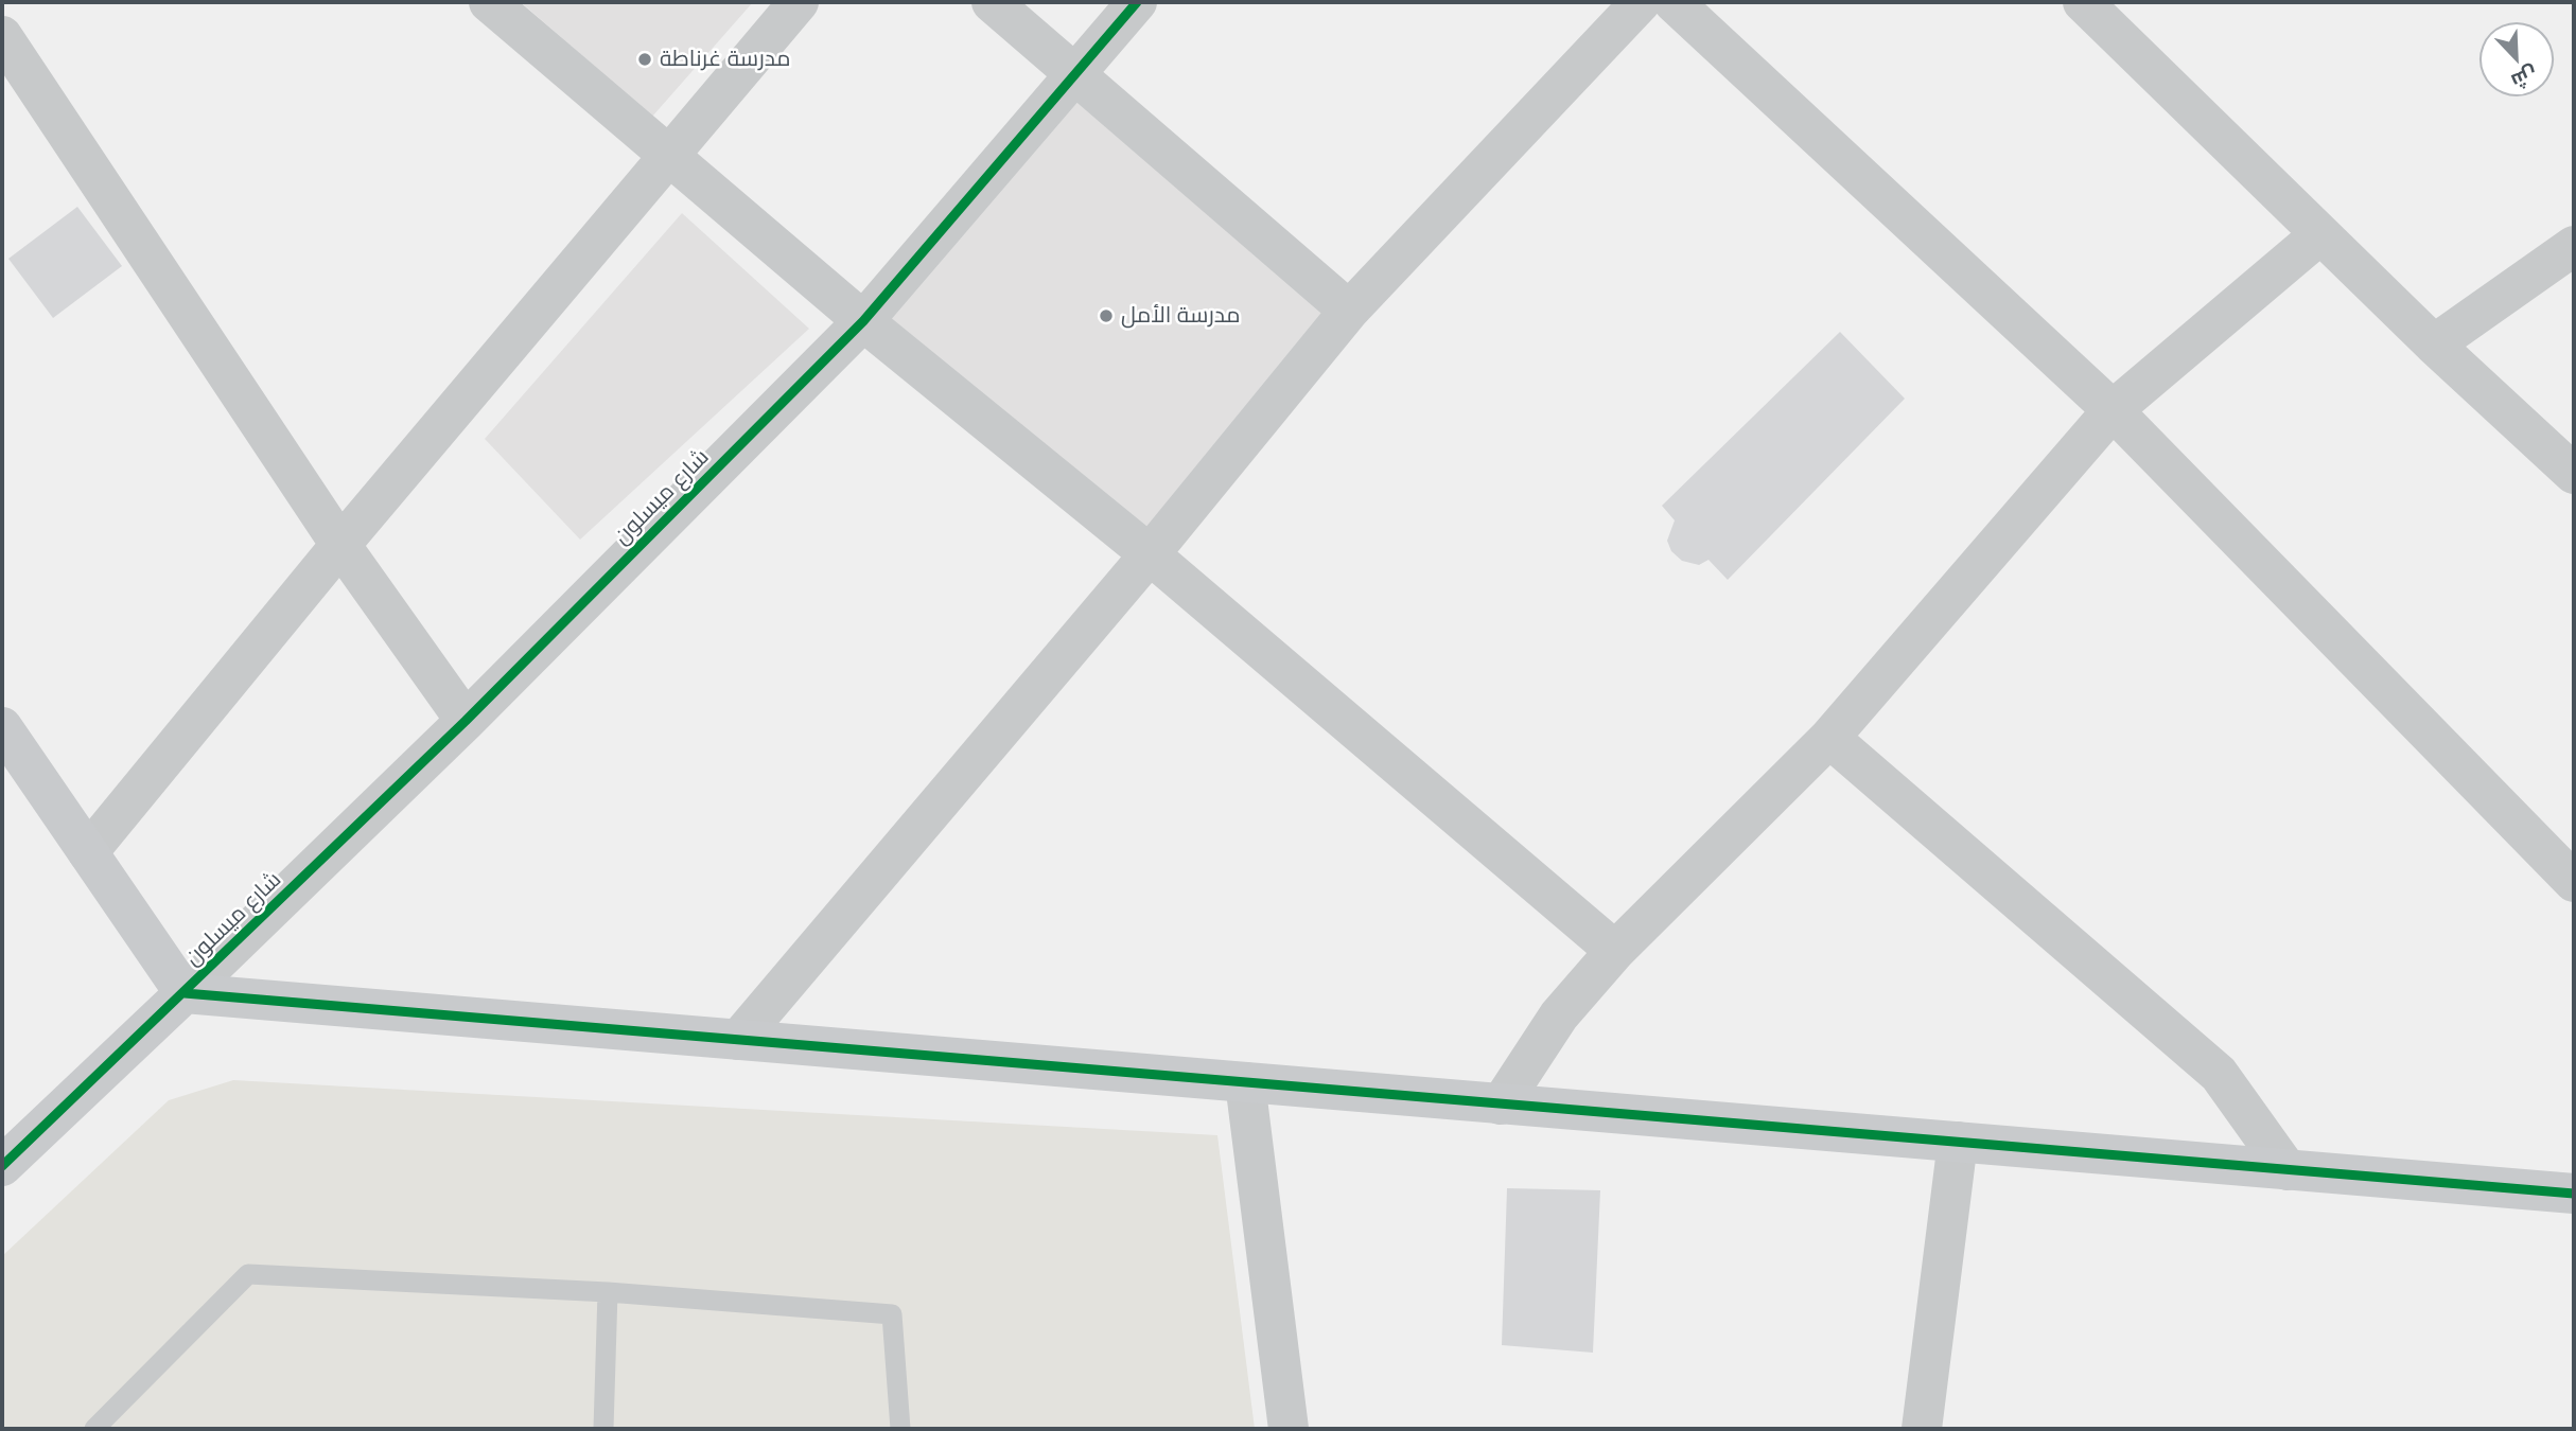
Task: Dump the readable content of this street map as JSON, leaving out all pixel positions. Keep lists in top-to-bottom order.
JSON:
{
  "streets": {
    "street": ["شارع ميسلون"]
  },
  "places": ["مدرسة غرناطة", "مدرسة الأمل"],
  "north": "bottom right"
}
